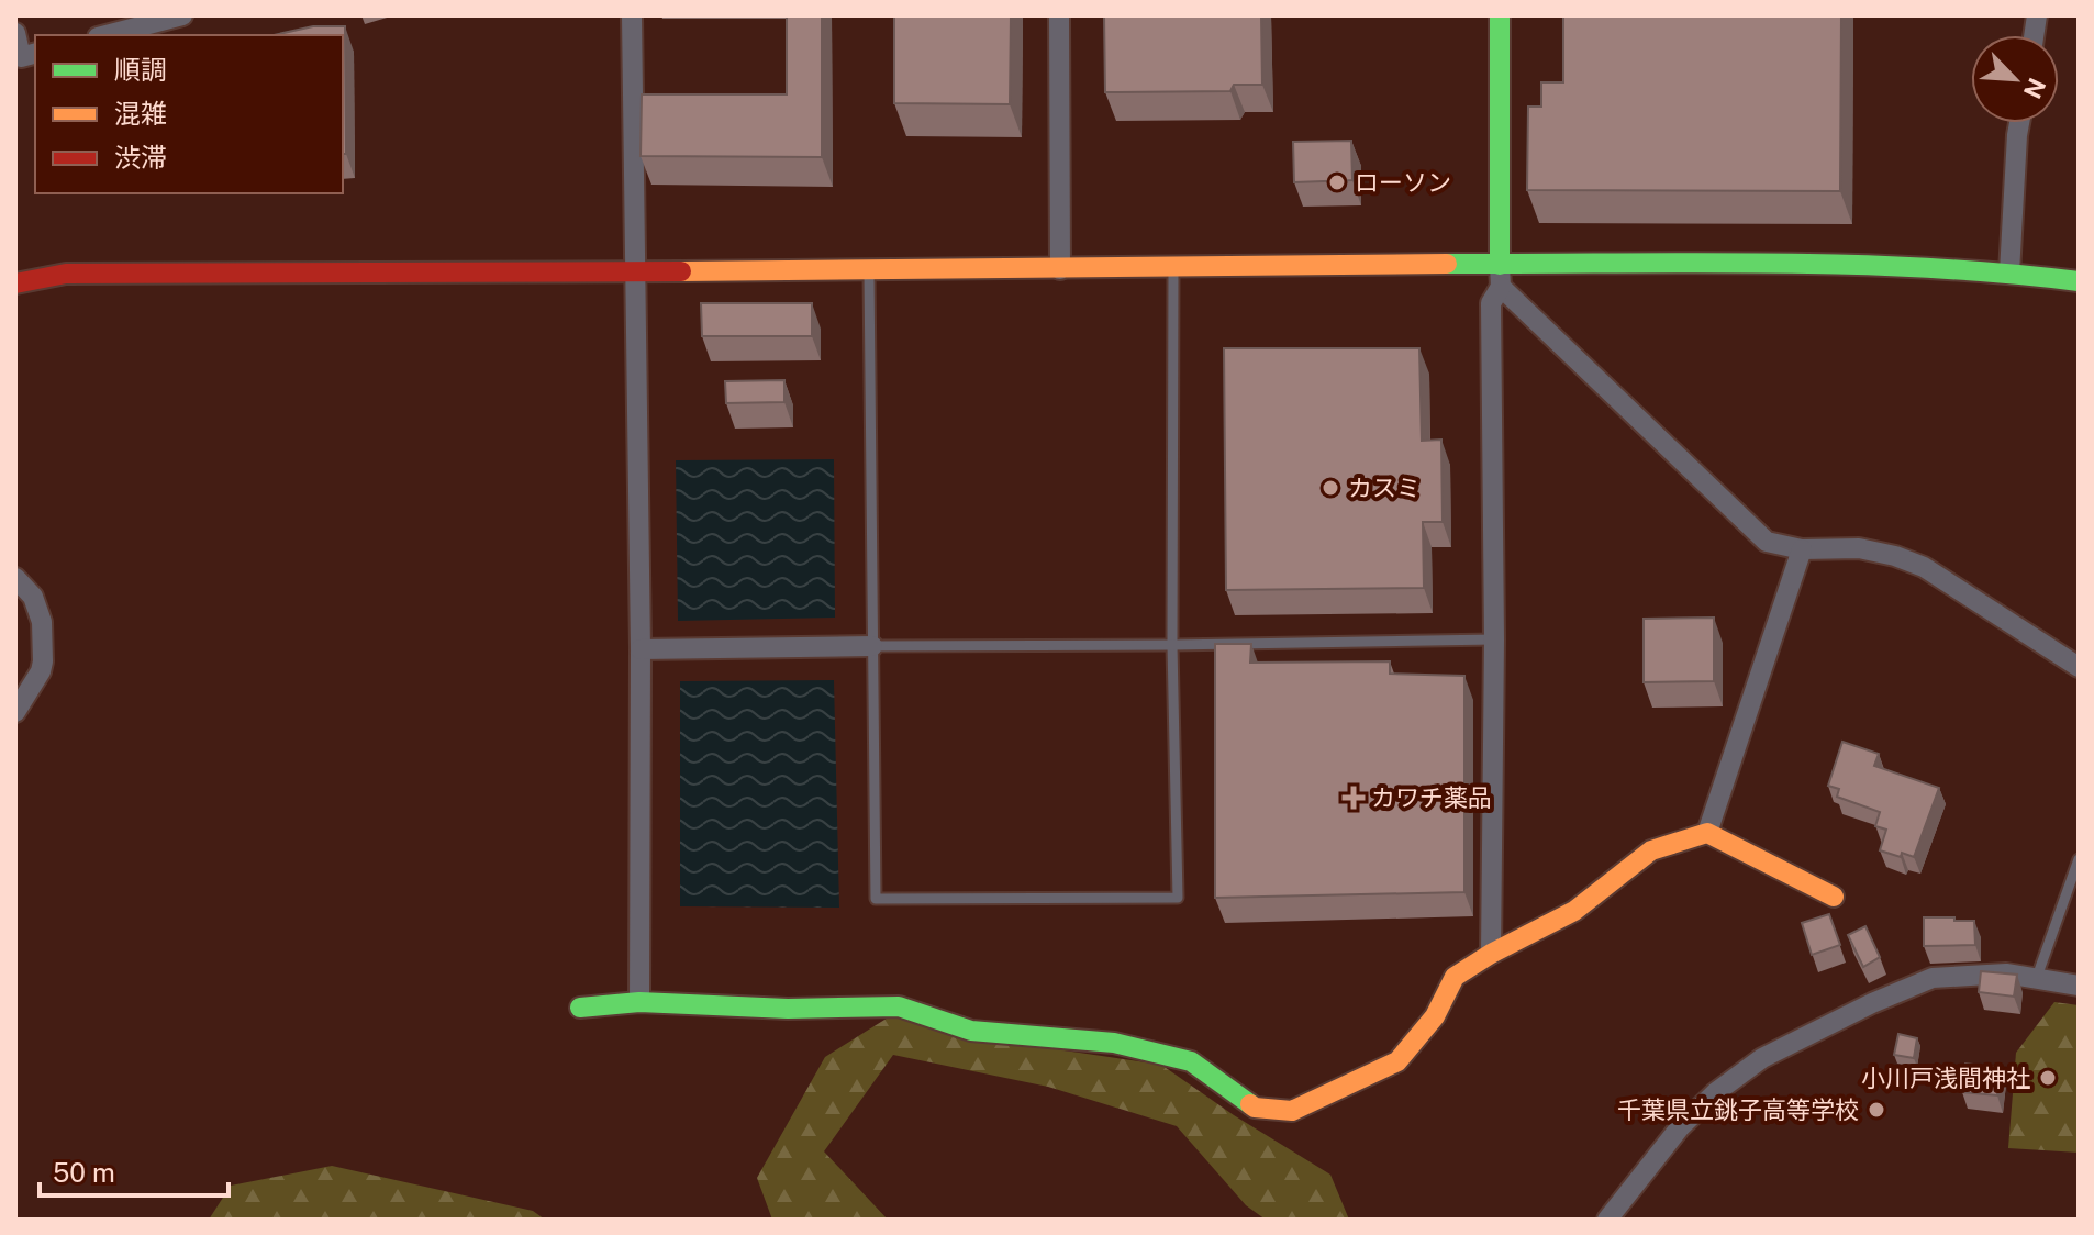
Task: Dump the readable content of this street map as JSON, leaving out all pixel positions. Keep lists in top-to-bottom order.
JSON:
{
  "places": {
    "other": [
      "ローソン",
      "カスミ",
      "小川戸浅間神社",
      "千葉県立銚子高等学校"
    ],
    "health": ["カワチ薬品"]
  },
  "legend": ["順調", "混雑", "渋滞"],
  "scale_bar": "50 m",
  "north": "bottom right"
}
